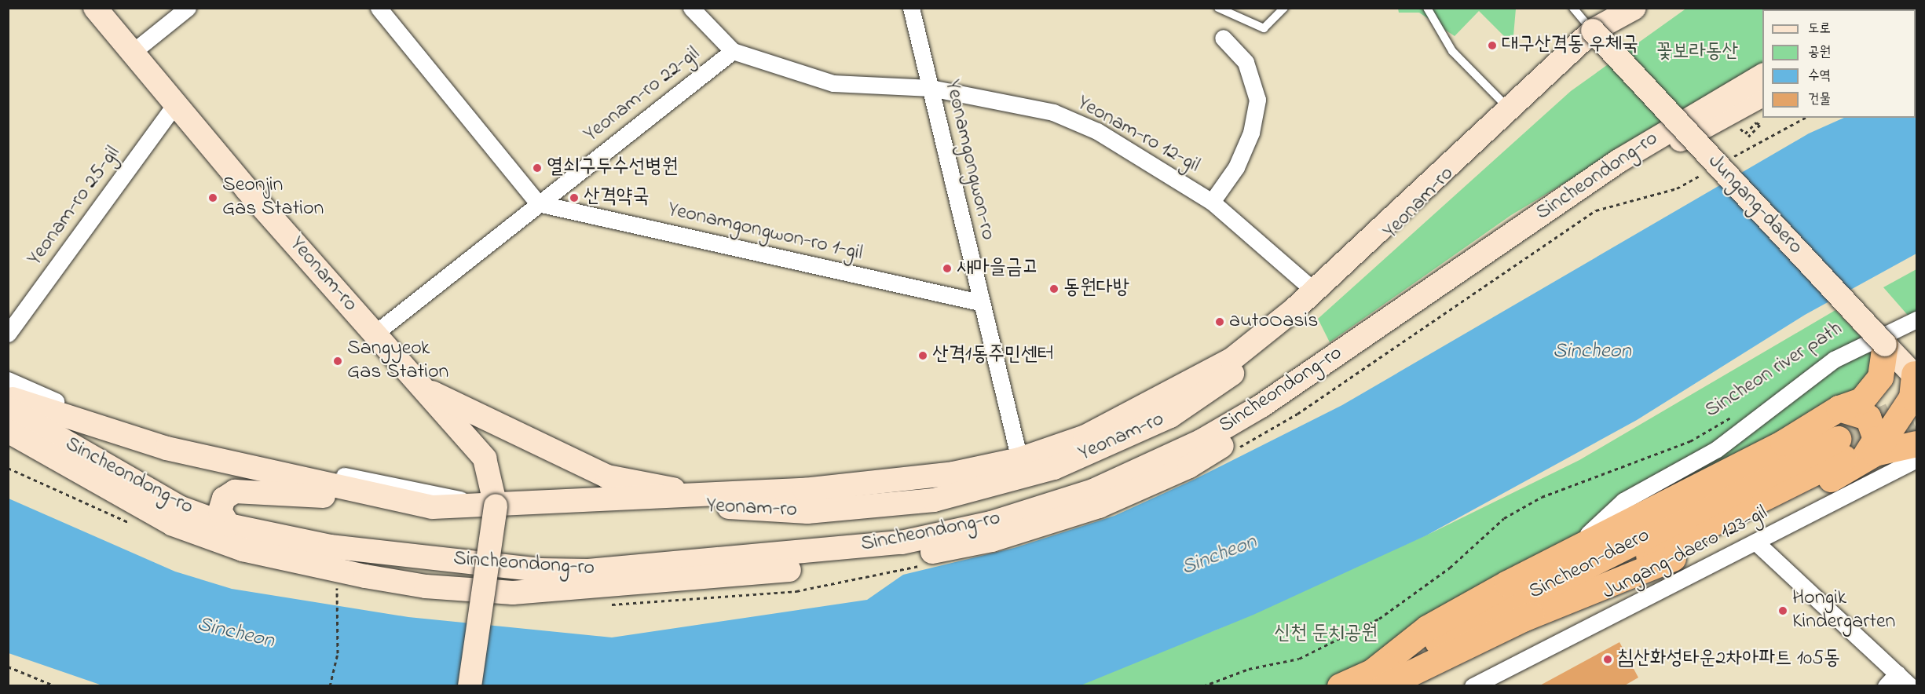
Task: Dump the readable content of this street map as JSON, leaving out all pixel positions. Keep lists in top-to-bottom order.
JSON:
{
  "streets": {
    "highway": ["Sincheon-daero"],
    "main road": ["Sincheondong-ro", "Yeonam-ro", "Jungang-daero"],
    "street": [
      "Yeonam-ro 22-gil",
      "Yeonam-ro 12-gil",
      "Yeonamgongwon-ro",
      "Yeonam-ro 25-gil",
      "Yeonamgongwon-ro 1-gil",
      "Jungang-daero 123-gil"
    ],
    "path": ["Sincheon river path"]
  },
  "crossings": [
    ["Yeonam-ro 22-gil", "Yeonam-ro 12-gil"],
    ["Yeonam-ro 22-gil", "Yeonamgongwon-ro"],
    ["Yeonam-ro 22-gil", "Yeonam-ro"],
    ["Yeonam-ro 22-gil", "Yeonamgongwon-ro 1-gil"],
    ["Yeonam-ro 12-gil", "Yeonamgongwon-ro"],
    ["Yeonam-ro 12-gil", "Yeonam-ro"],
    ["Yeonamgongwon-ro", "Yeonam-ro"],
    ["Yeonamgongwon-ro", "Yeonamgongwon-ro 1-gil"],
    ["Yeonam-ro", "Jungang-daero"],
    ["Yeonam-ro", "Yeonam-ro 25-gil"]
  ],
  "water": ["Sincheon"],
  "parks": ["꽃보라동산", "신천 둔치공원"],
  "places": [
    "대구산격동 우체국",
    "열쇠구두수선병원",
    "Seonjin Gas Station",
    "산격약국",
    "새마을금고",
    "동원다방",
    "autoOasis",
    "산격1동주민센터",
    "Sangyeok Gas Station",
    "Hongik Kindergarten",
    "침산화성타운2차아파트 105동"
  ],
  "legend": [
    "도로",
    "공원",
    "수역",
    "건물"
  ]
}
